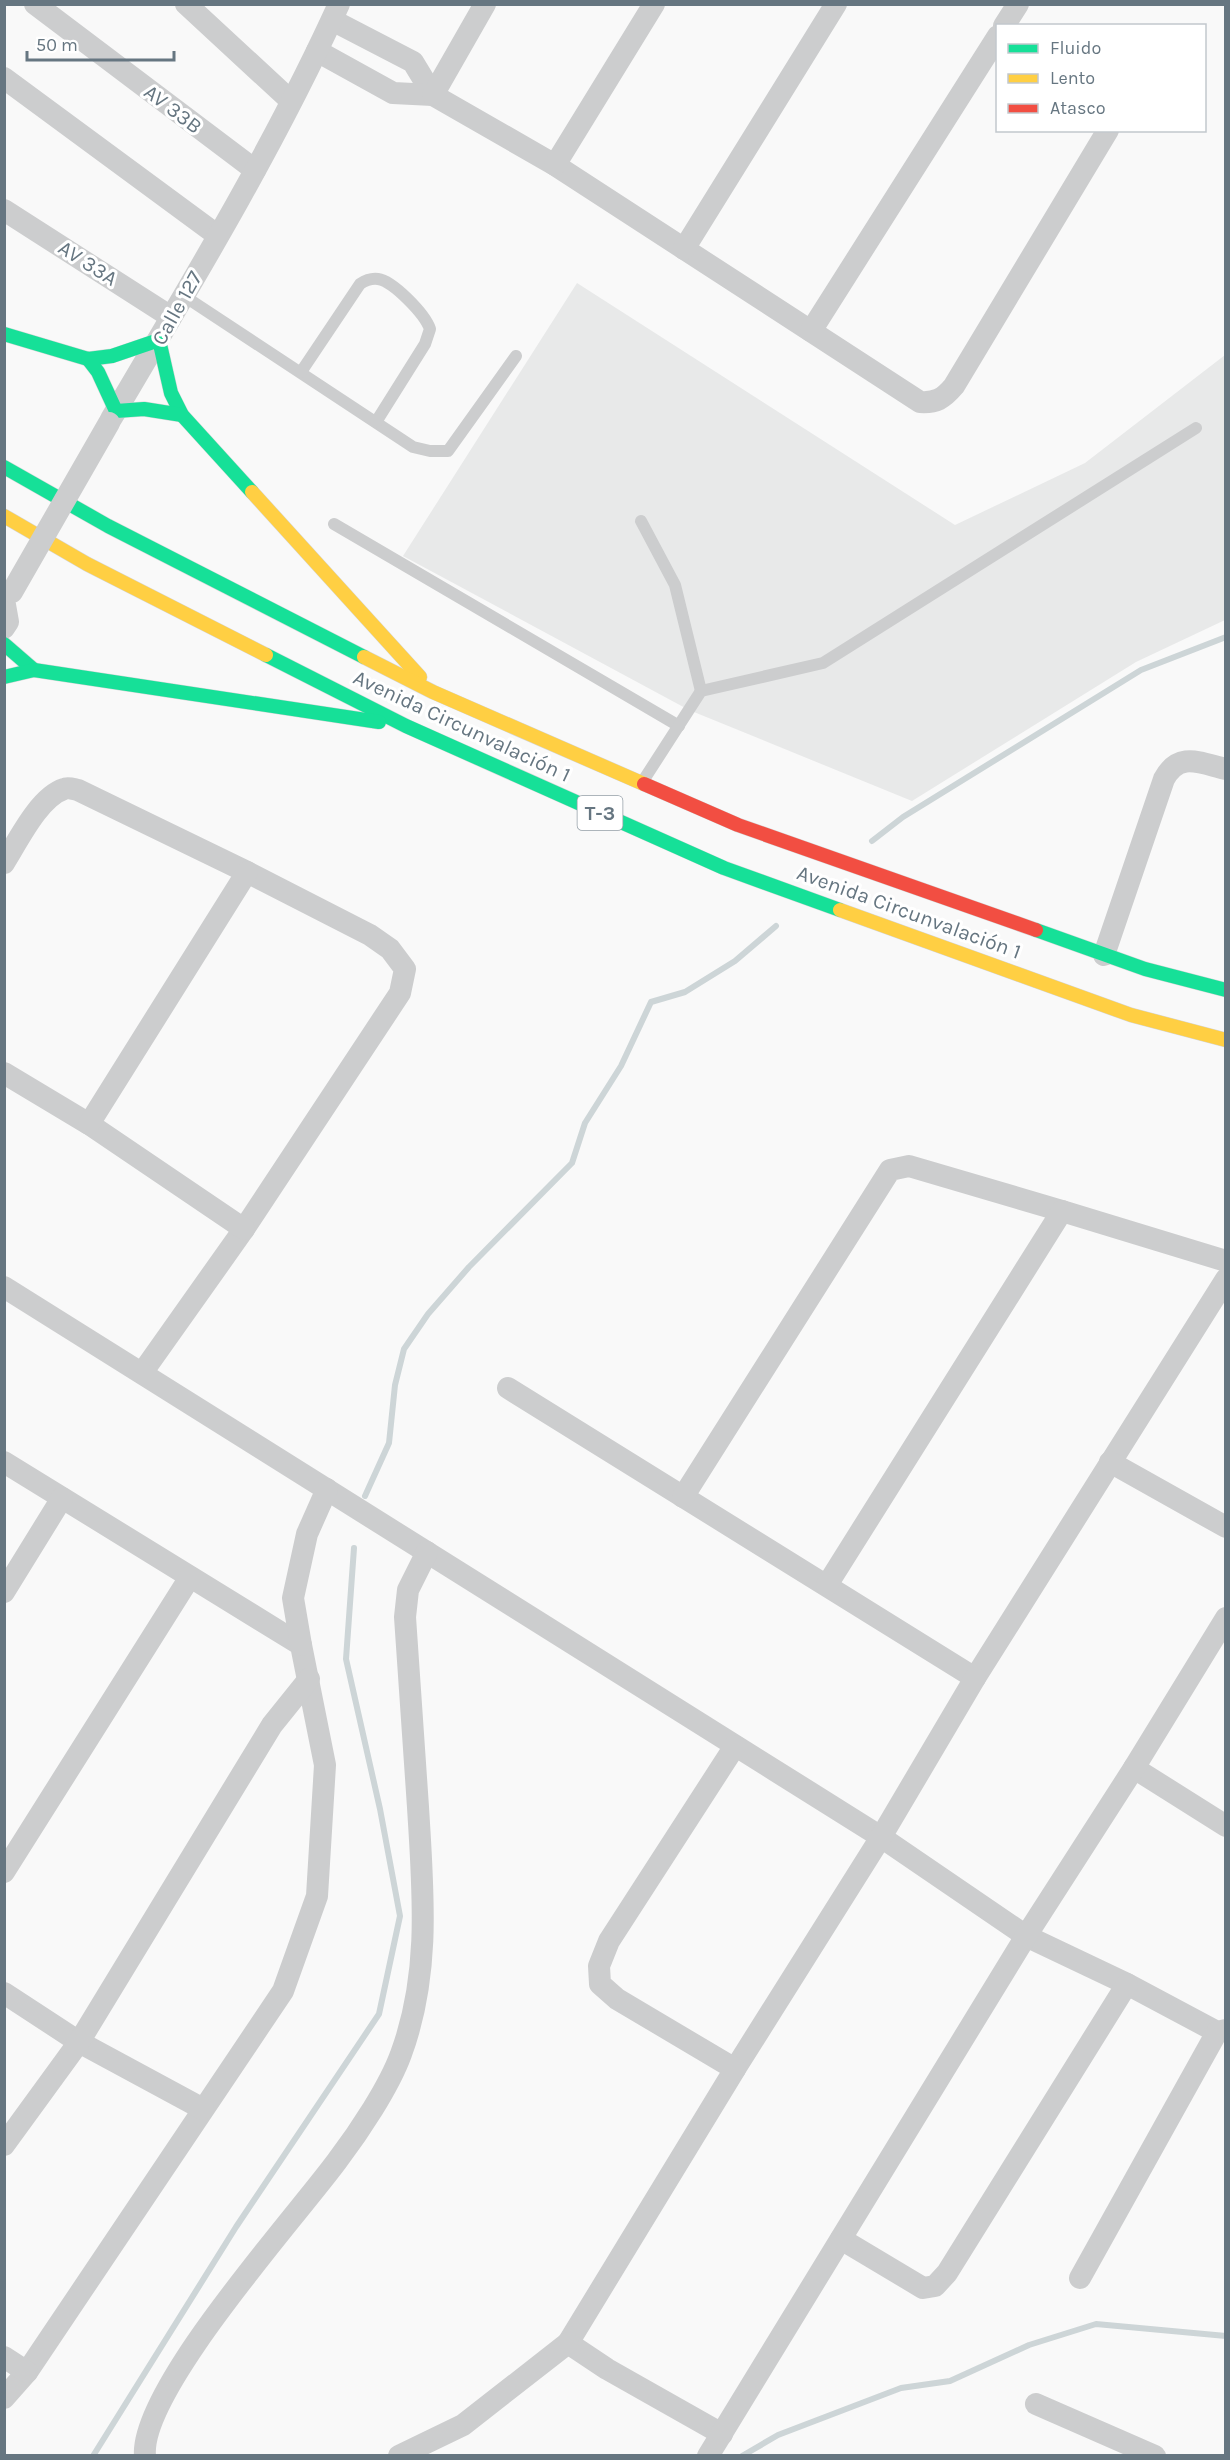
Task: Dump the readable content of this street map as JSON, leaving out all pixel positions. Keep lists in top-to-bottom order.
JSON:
{
  "streets": {
    "main road": ["Avenida Circunvalación 1", "T-3"],
    "street": ["AV 33B", "AV 33A", "Calle 127"]
  },
  "crossings": [
    ["AV 33B", "Calle 127"],
    ["AV 33A", "Calle 127"]
  ],
  "legend": ["Fluido", "Lento", "Atasco"],
  "scale_bar": "50 m"
}
